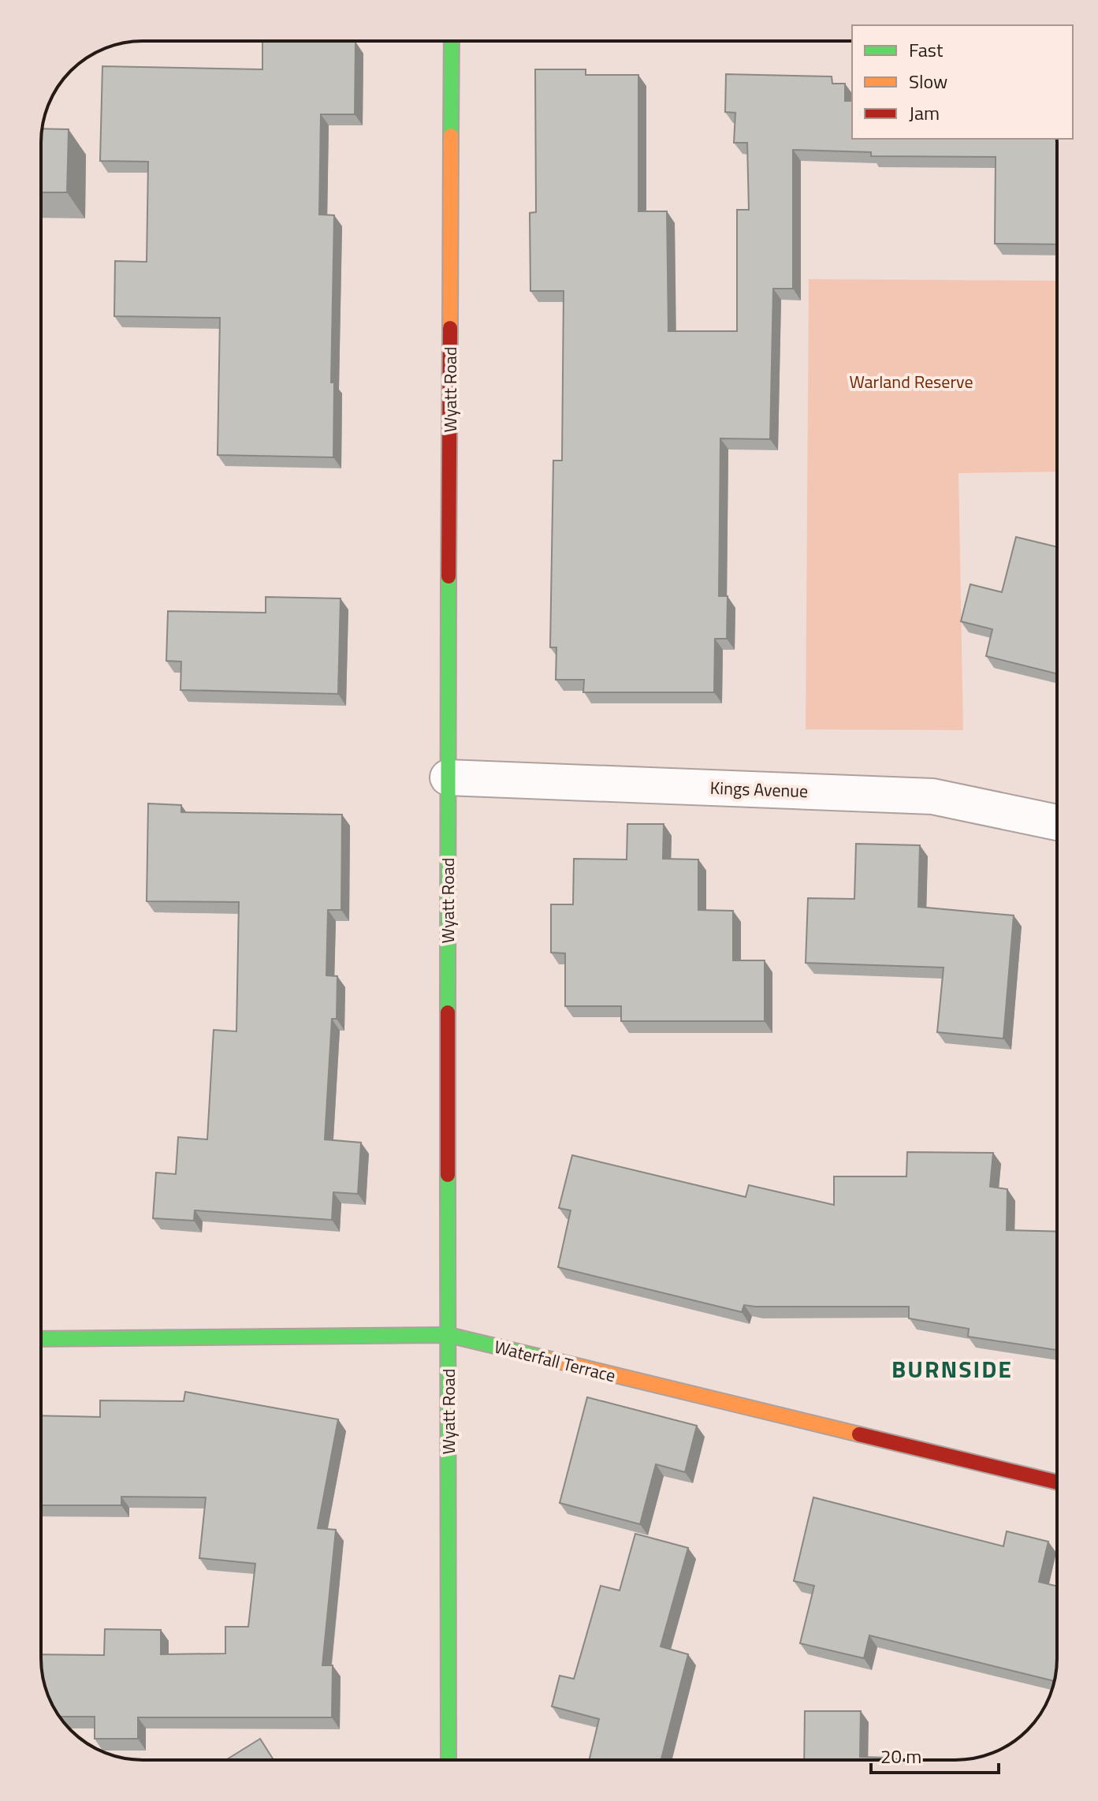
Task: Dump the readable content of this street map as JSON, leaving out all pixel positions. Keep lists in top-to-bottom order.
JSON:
{
  "streets": {
    "street": ["Wyatt Road", "Kings Avenue", "Waterfall Terrace"]
  },
  "crossings": [
    ["Wyatt Road", "Kings Avenue"],
    ["Wyatt Road", "Waterfall Terrace"]
  ],
  "districts": ["BURNSIDE"],
  "parks": ["Warland Reserve"],
  "legend": ["Fast", "Slow", "Jam"],
  "scale_bar": "20 m"
}
